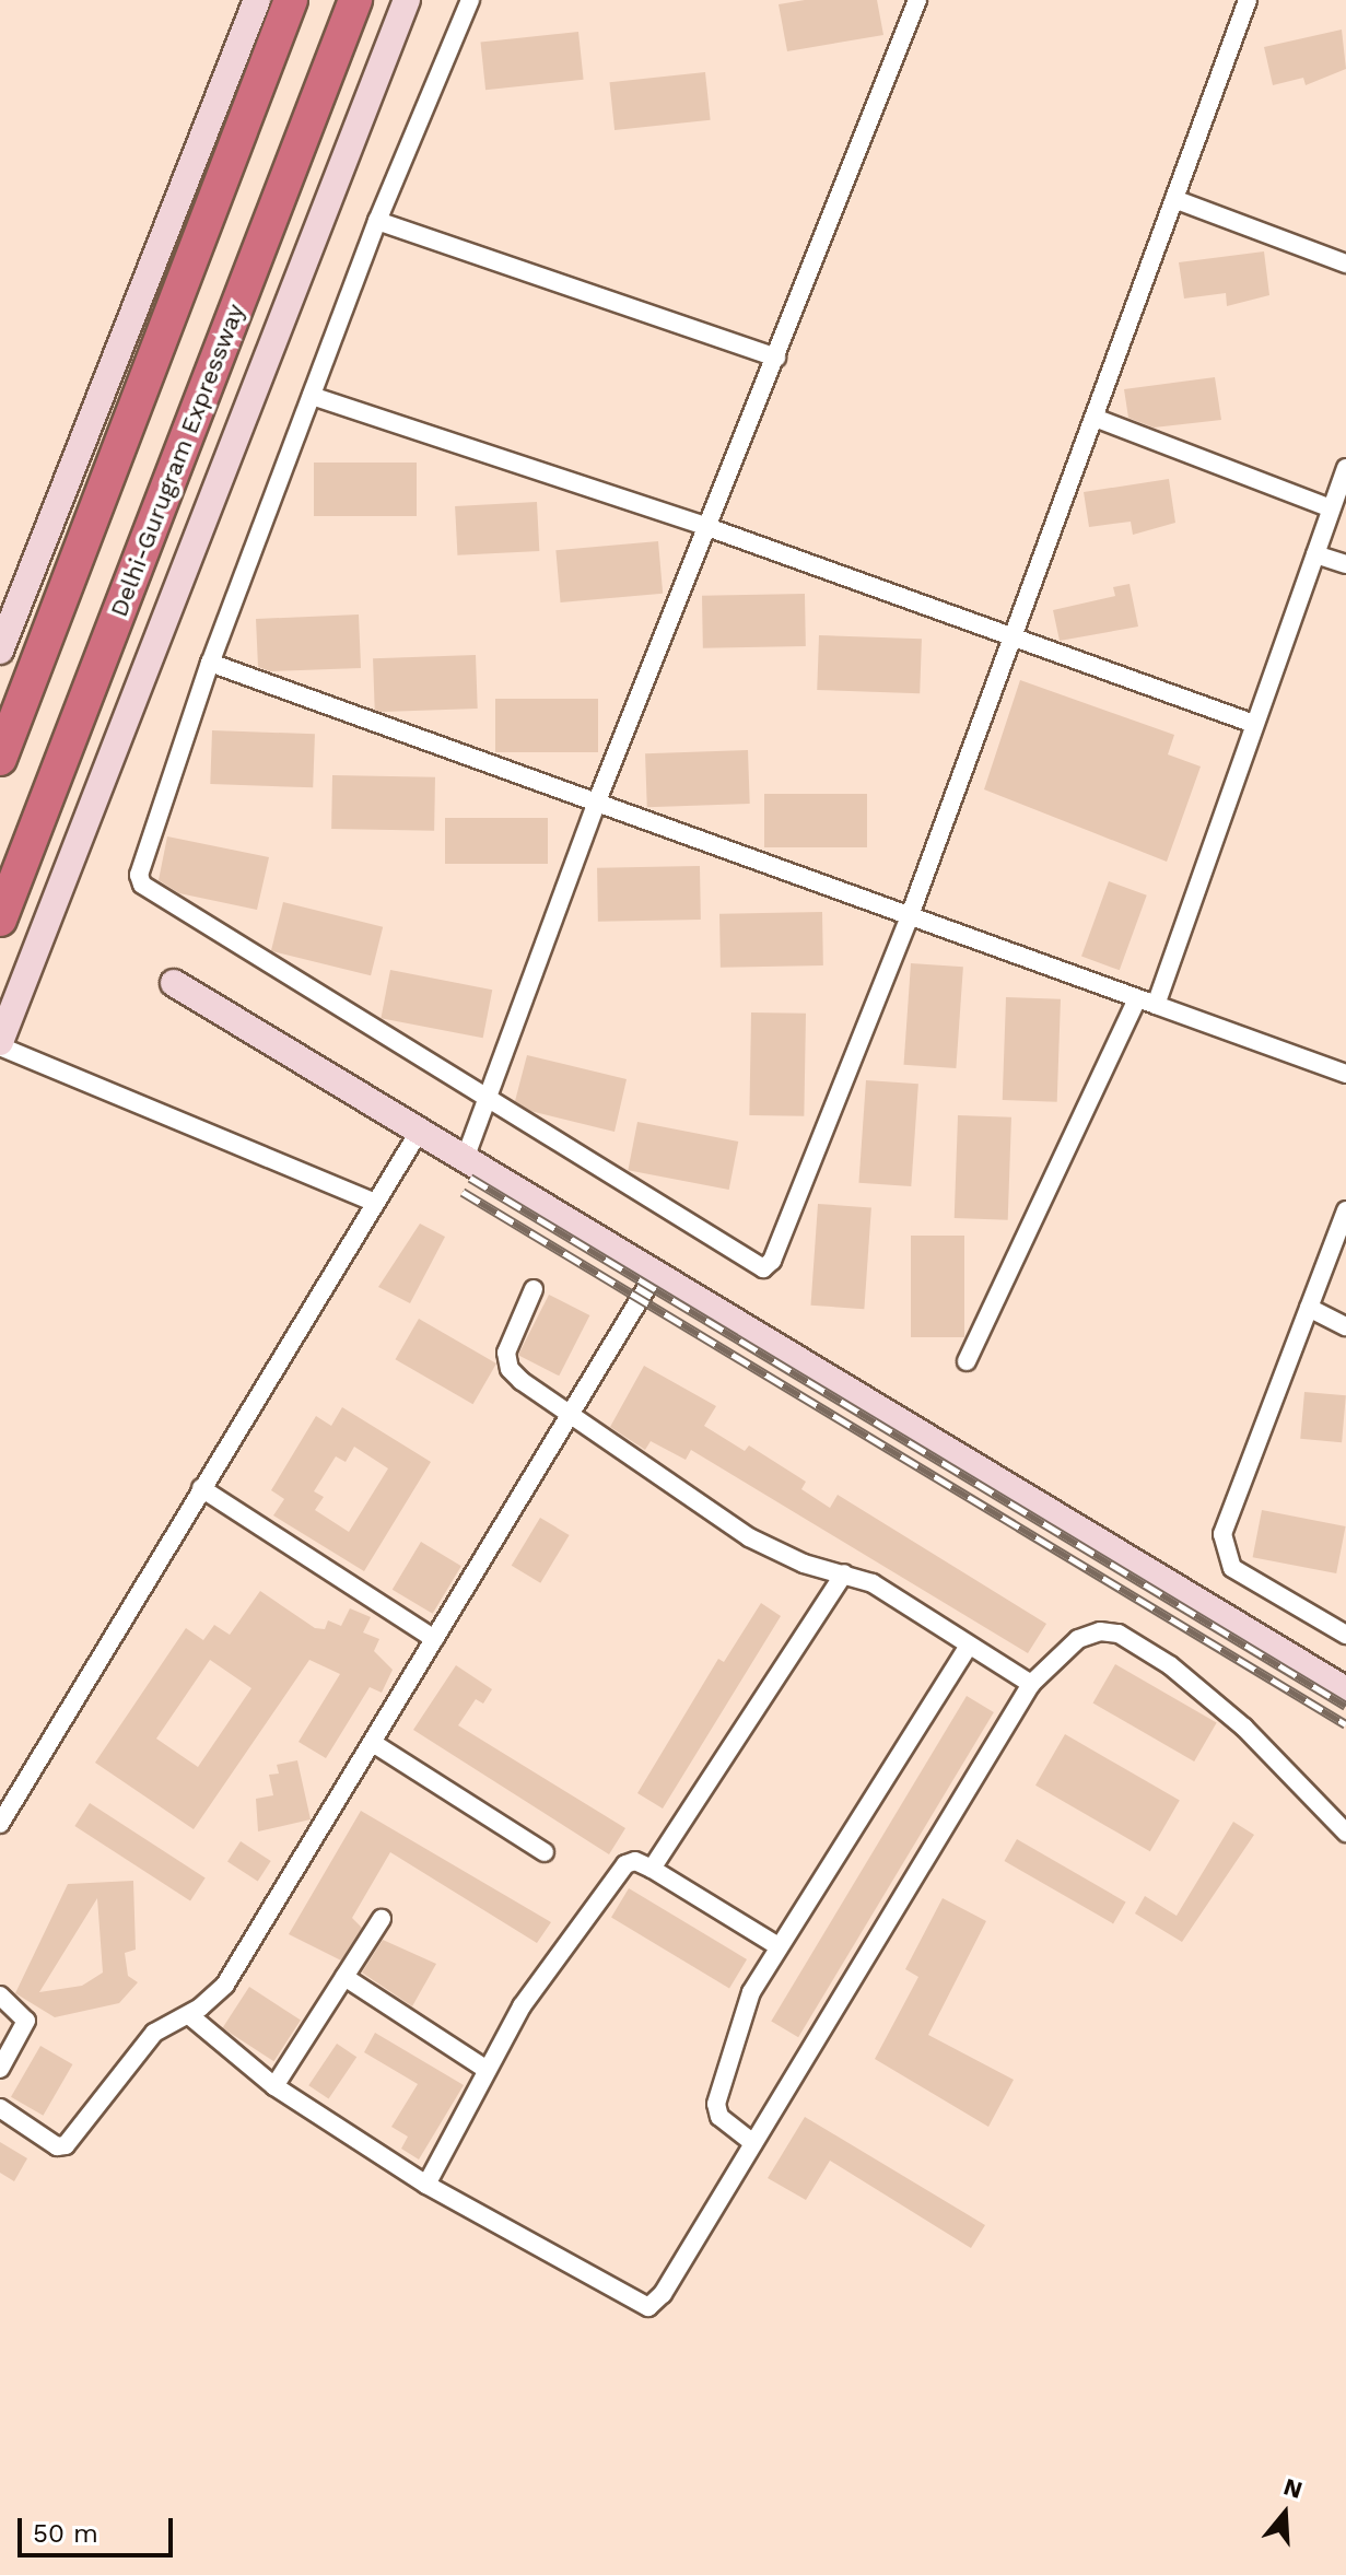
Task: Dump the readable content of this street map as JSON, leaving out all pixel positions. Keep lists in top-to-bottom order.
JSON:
{
  "streets": {
    "highway": ["Delhi-Gurugram Expressway"]
  },
  "scale_bar": "50 m",
  "north": "top"
}
